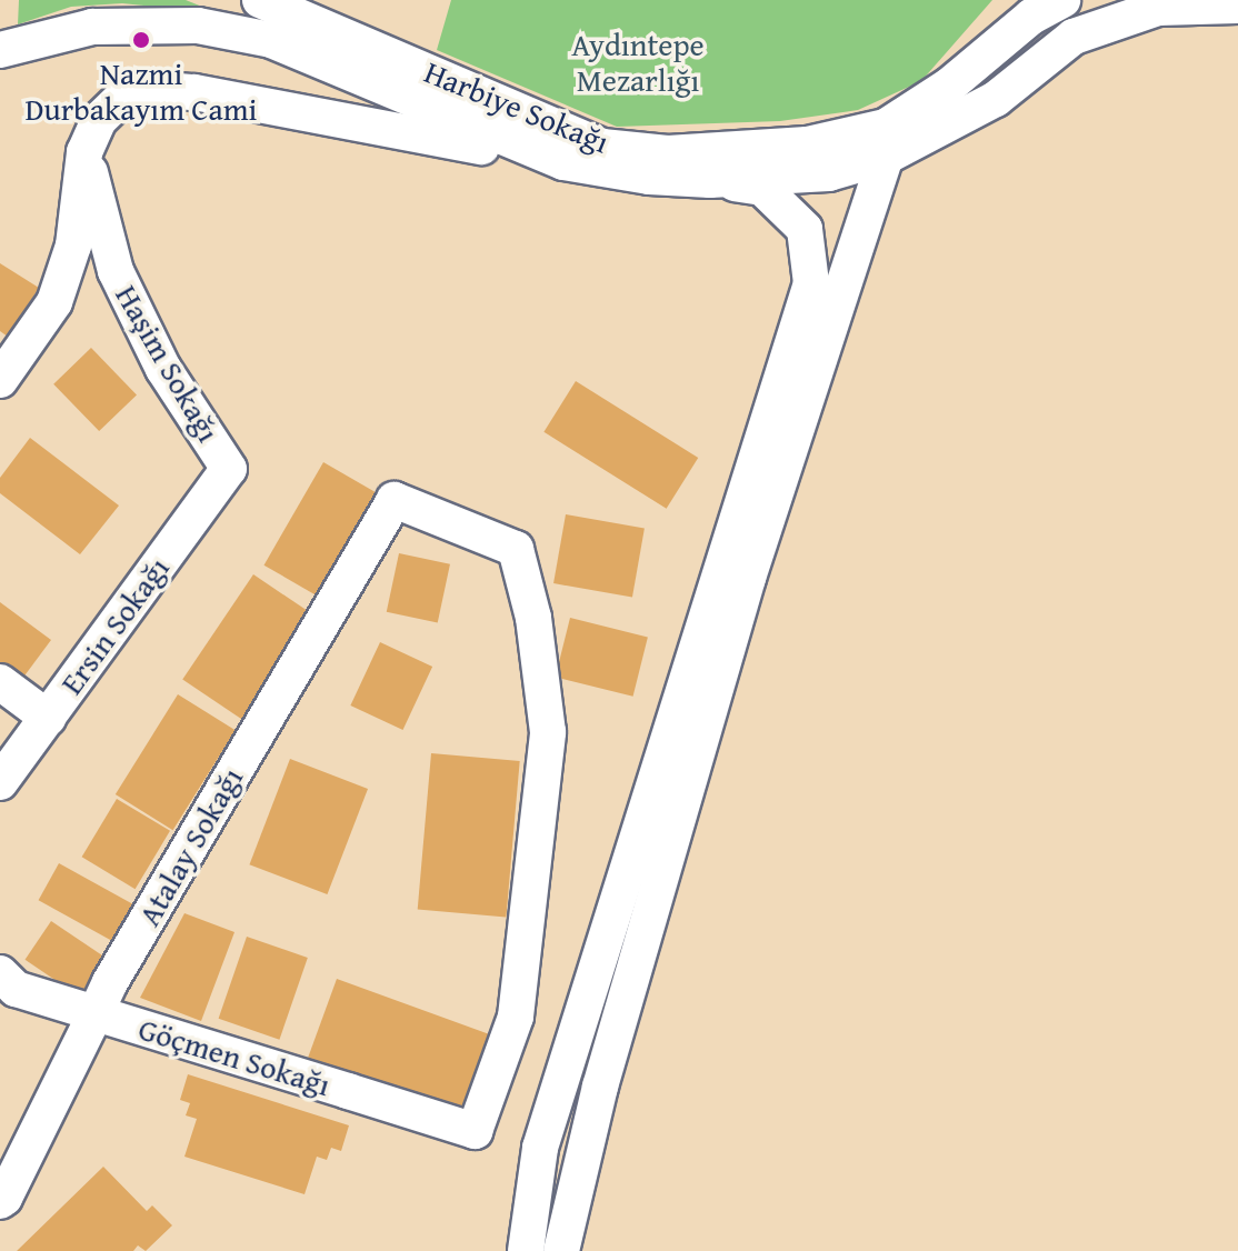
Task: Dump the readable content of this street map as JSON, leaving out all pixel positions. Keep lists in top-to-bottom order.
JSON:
{
  "streets": {
    "street": [
      "Harbiye Sokağı",
      "Haşim Sokağı",
      "Ersin Sokağı",
      "Atalay Sokağı",
      "Göçmen Sokağı"
    ]
  },
  "crossings": [
    ["Harbiye Sokağı", "Haşim Sokağı"],
    ["Haşim Sokağı", "Ersin Sokağı"],
    ["Atalay Sokağı", "Göçmen Sokağı"]
  ],
  "parks": ["Aydıntepe Mezarlığı"],
  "places": ["Nazmi Durbakayım Cami"]
}
